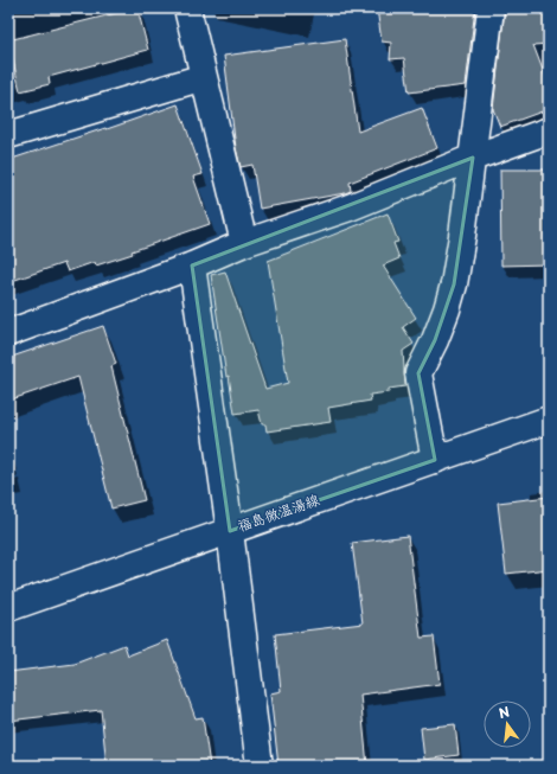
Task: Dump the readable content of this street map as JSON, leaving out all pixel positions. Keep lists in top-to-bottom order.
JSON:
{
  "streets": {
    "street": ["福島微温湯線"]
  },
  "north": "top"
}
